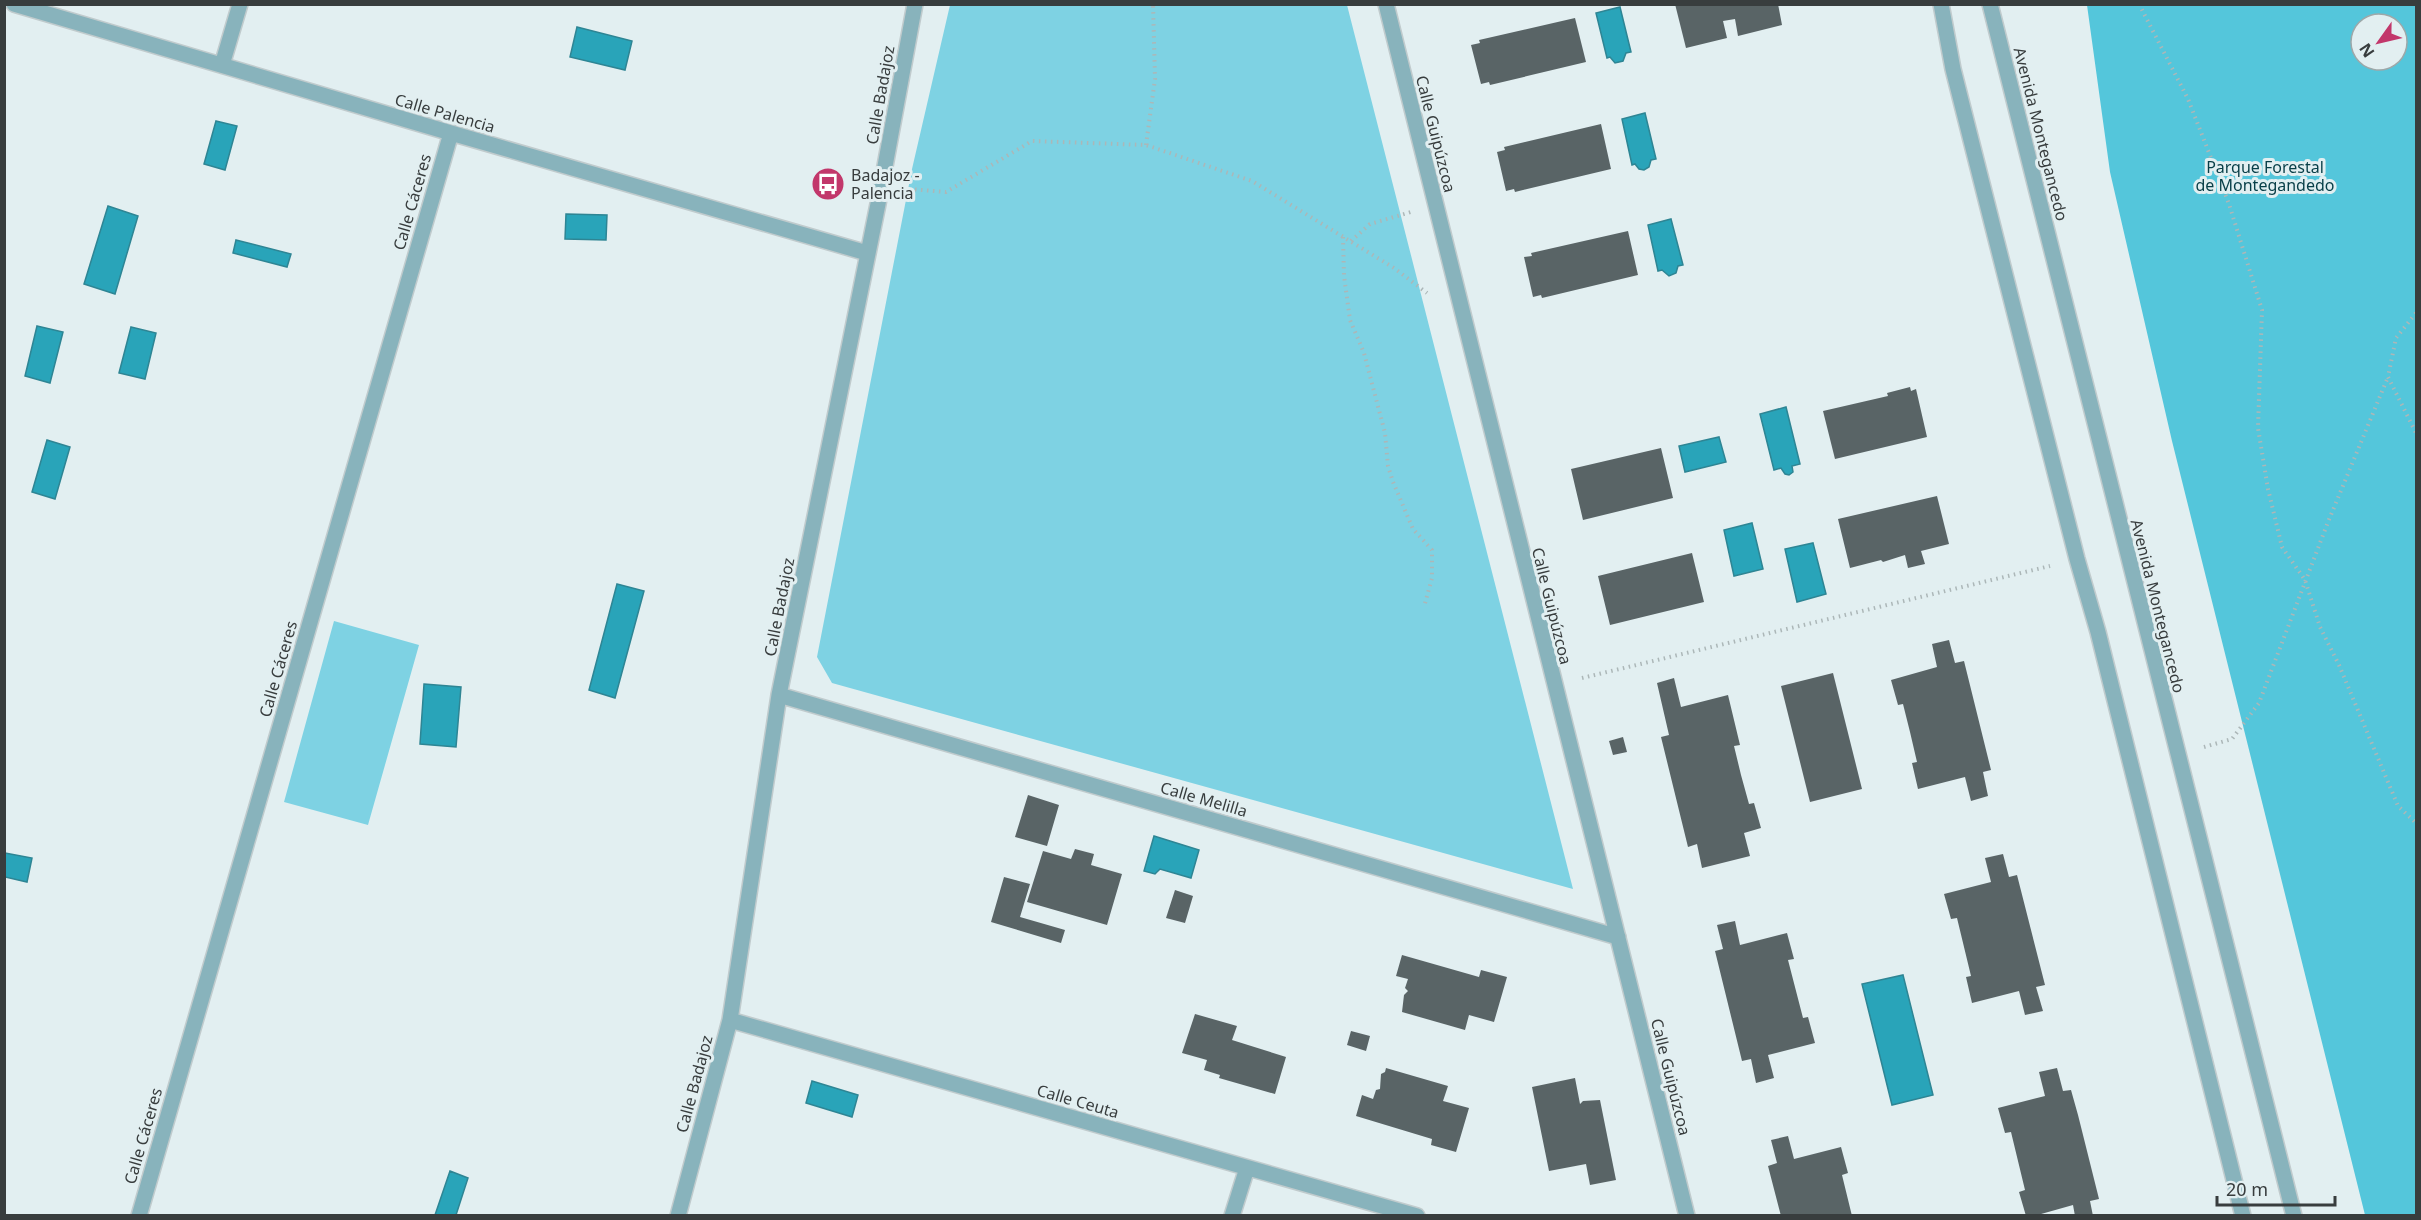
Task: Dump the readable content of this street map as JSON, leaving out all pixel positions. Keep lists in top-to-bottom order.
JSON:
{
  "streets": {
    "street": [
      "Calle Badajoz",
      "Calle Palencia",
      "Calle Guipúzcoa",
      "Avenida Montegancedo",
      "Calle Cáceres",
      "Calle Melilla",
      "Calle Ceuta"
    ]
  },
  "crossings": [
    ["Calle Badajoz", "Calle Palencia"],
    ["Calle Badajoz", "Calle Melilla"],
    ["Calle Badajoz", "Calle Ceuta"],
    ["Calle Palencia", "Calle Cáceres"],
    ["Calle Guipúzcoa", "Calle Melilla"]
  ],
  "parks": ["Parque Forestal de Montegandedo"],
  "places": {
    "bus stop": ["Badajoz - Palencia"]
  },
  "scale_bar": "20 m",
  "north": "bottom left"
}
